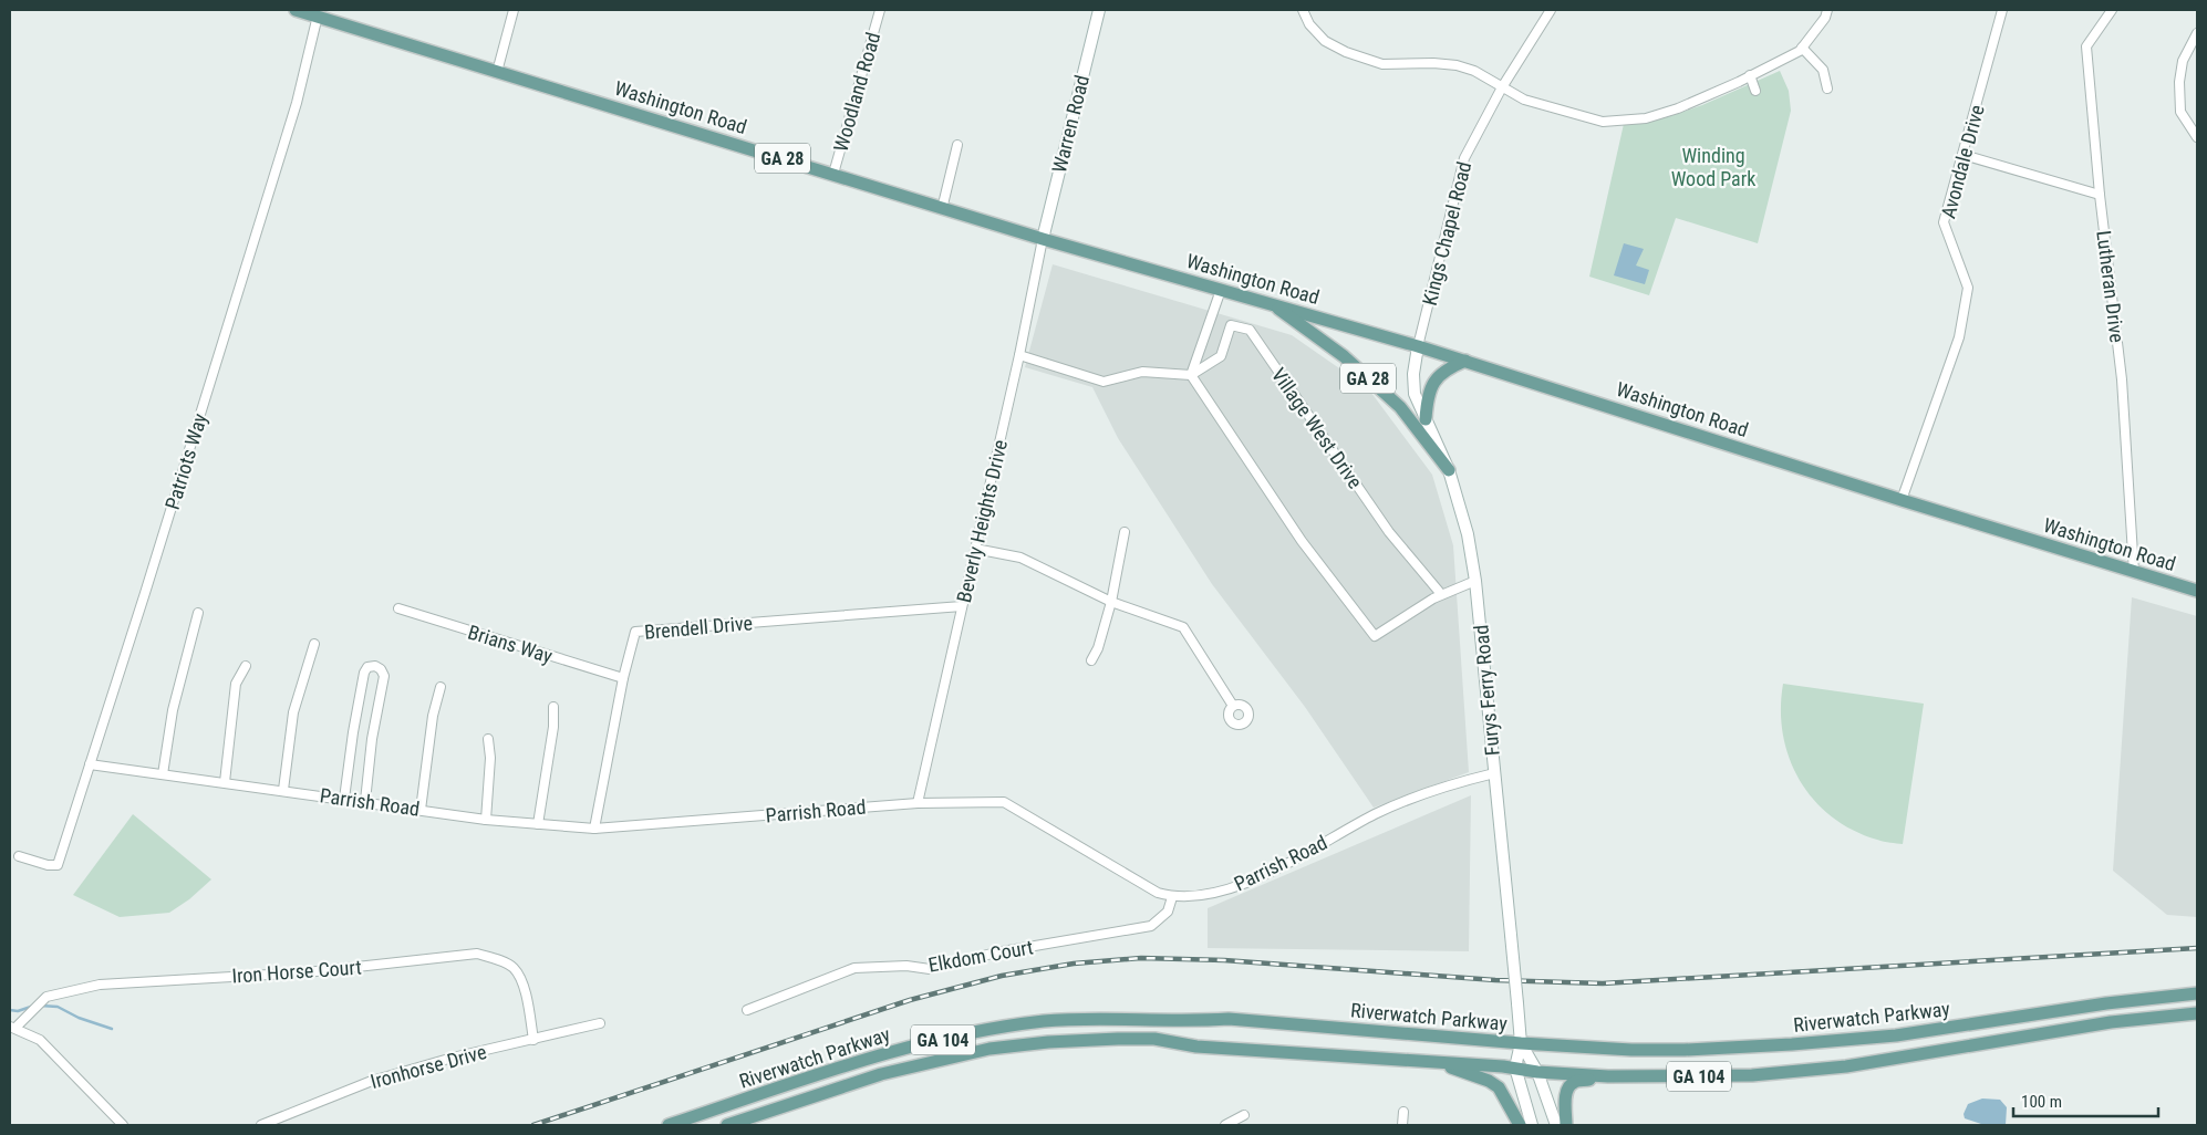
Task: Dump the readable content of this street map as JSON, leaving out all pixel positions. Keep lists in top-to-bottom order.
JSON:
{
  "streets": {
    "main road": [
      "Washington Road",
      "Warren Road",
      "GA 28",
      "Furys Ferry Road",
      "Riverwatch Parkway",
      "GA 104"
    ],
    "street": [
      "Woodland Road",
      "Avondale Drive",
      "Kings Chapel Road",
      "Lutheran Drive",
      "Village West Drive",
      "Patriots Way",
      "Beverly Heights Drive",
      "Brendell Drive",
      "Brians Way",
      "Parrish Road",
      "Elkdom Court",
      "Iron Horse Court",
      "Ironhorse Drive"
    ]
  },
  "crossings": [
    ["Woodland Road", "Washington Road"],
    ["Washington Road", "Warren Road"],
    ["Washington Road", "GA 28"],
    ["Washington Road", "Avondale Drive"],
    ["Washington Road", "Kings Chapel Road"],
    ["Washington Road", "Lutheran Drive"],
    ["Washington Road", "Patriots Way"],
    ["Washington Road", "Beverly Heights Drive"],
    ["Washington Road", "Furys Ferry Road"],
    ["Warren Road", "Beverly Heights Drive"],
    ["GA 28", "Furys Ferry Road"],
    ["Kings Chapel Road", "Furys Ferry Road"],
    ["Patriots Way", "Parrish Road"],
    ["Beverly Heights Drive", "Brendell Drive"],
    ["Beverly Heights Drive", "Parrish Road"],
    ["Brendell Drive", "Brians Way"],
    ["Brendell Drive", "Parrish Road"],
    ["Furys Ferry Road", "Parrish Road"],
    ["Furys Ferry Road", "Riverwatch Parkway"],
    ["Parrish Road", "Elkdom Court"],
    ["Iron Horse Court", "Ironhorse Drive"]
  ],
  "parks": ["Winding Wood Park"],
  "scale_bar": "100 m"
}
